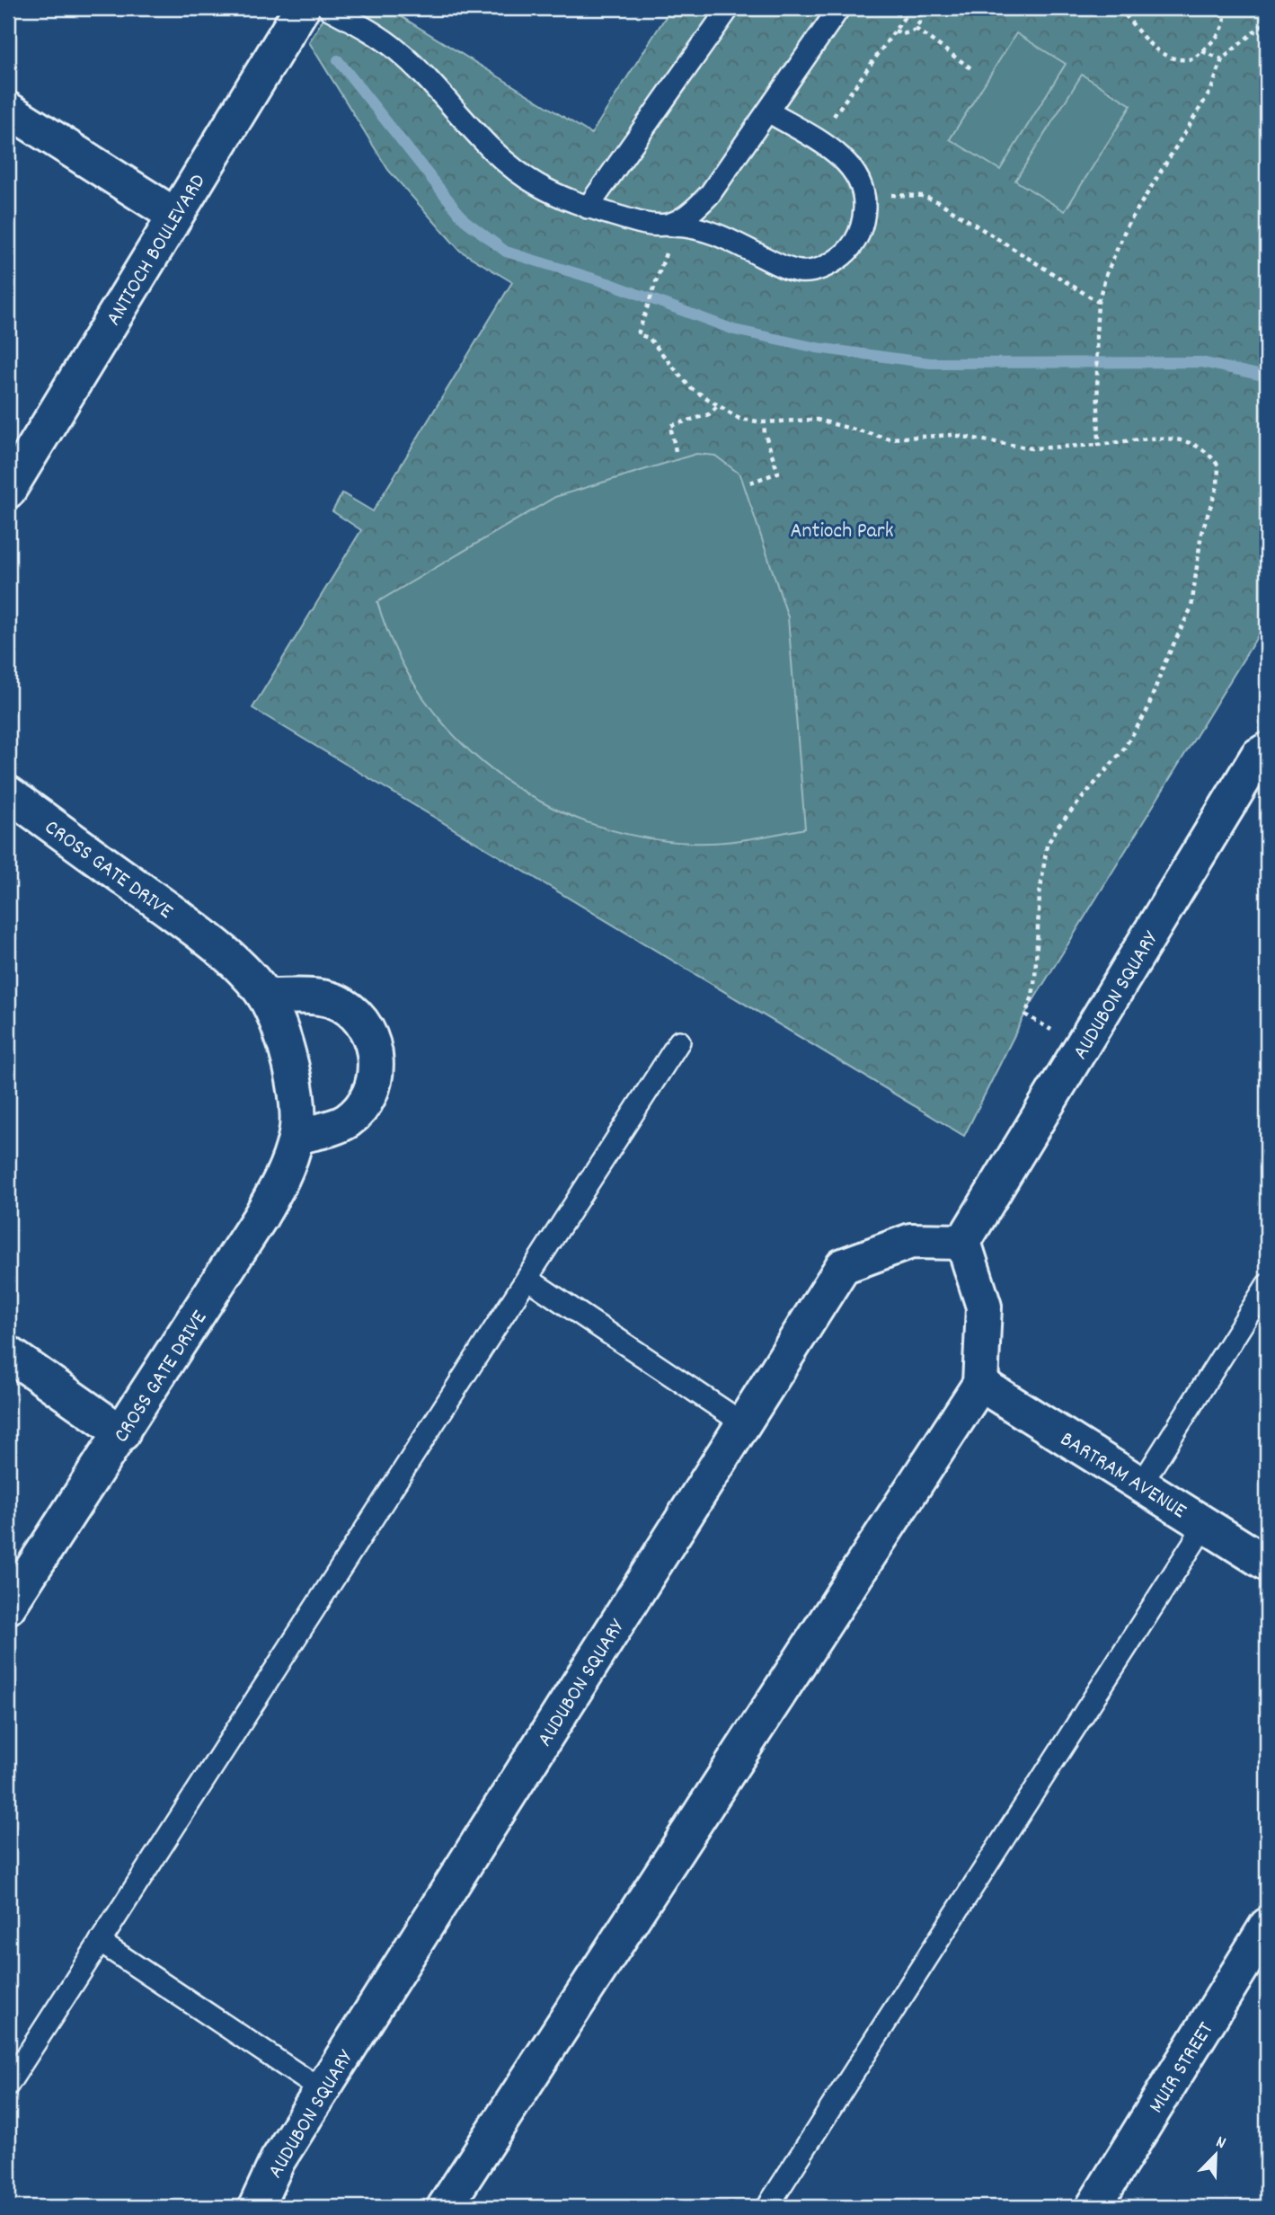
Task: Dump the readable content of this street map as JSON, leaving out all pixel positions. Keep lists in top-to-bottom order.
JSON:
{
  "streets": {
    "street": [
      "ANTIOCH BOULEVARD",
      "CROSS GATE DRIVE",
      "AUDUBON SQUARY",
      "BARTRAM AVENUE",
      "MUIR STREET"
    ]
  },
  "parks": ["Antioch Park"],
  "north": "top right"
}
